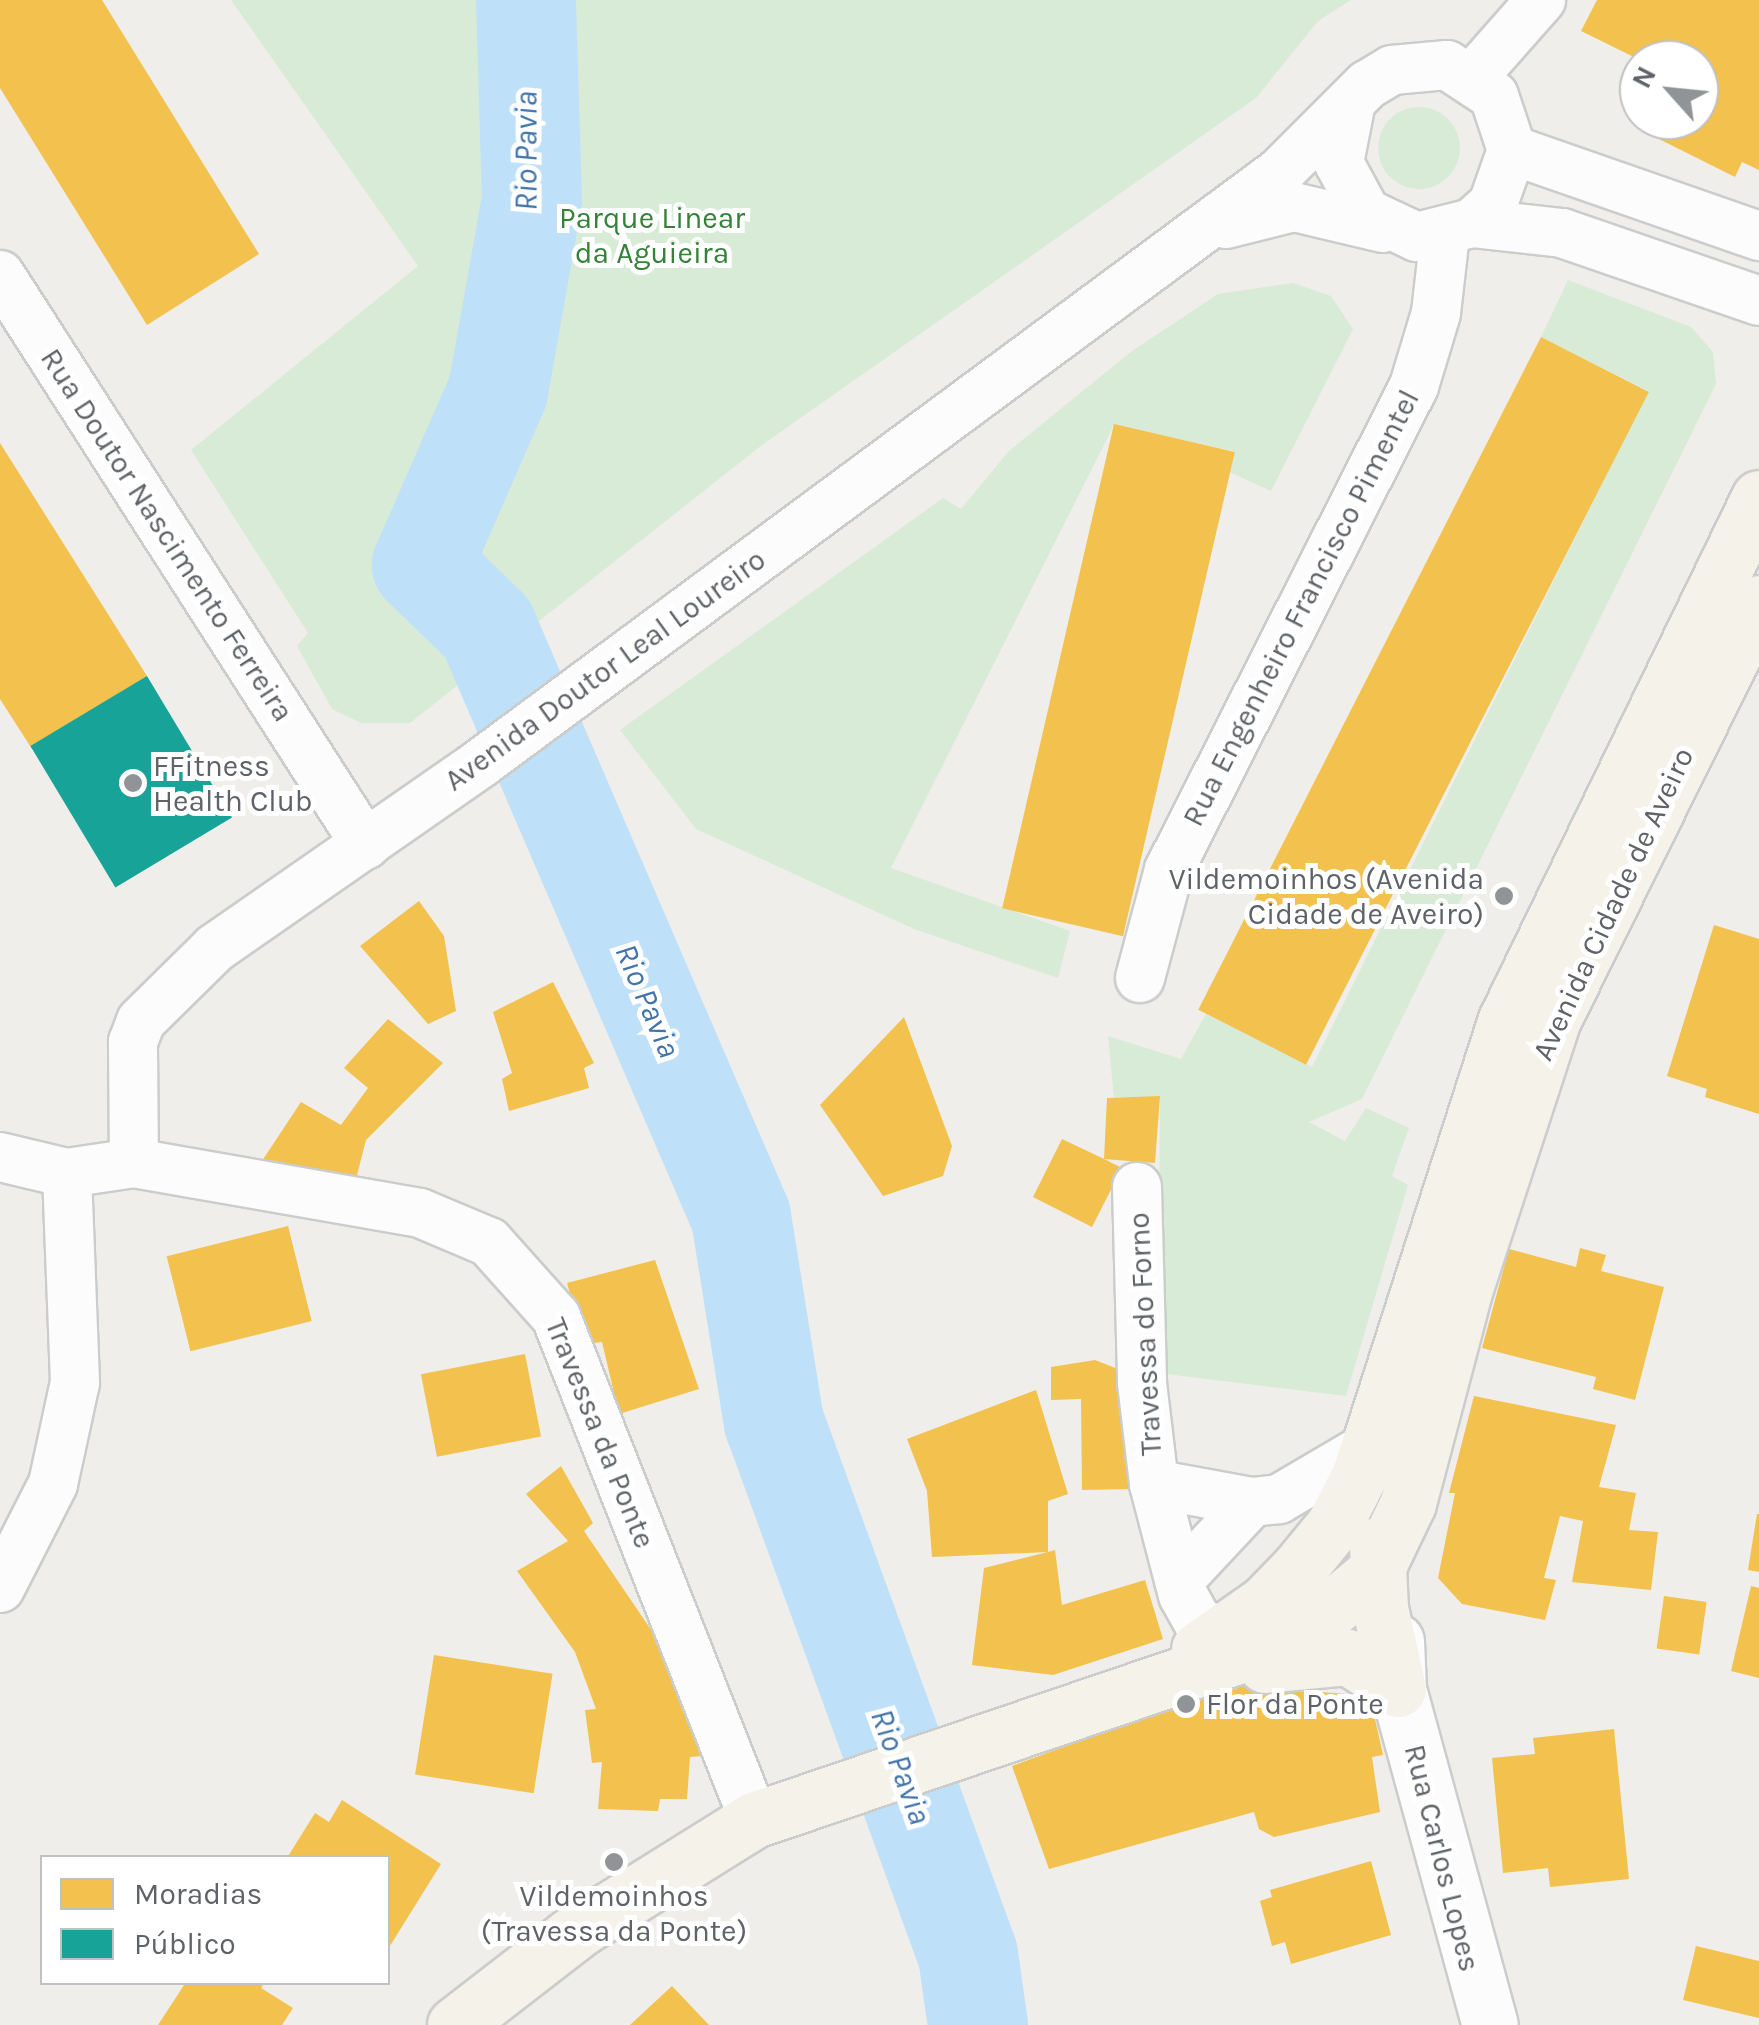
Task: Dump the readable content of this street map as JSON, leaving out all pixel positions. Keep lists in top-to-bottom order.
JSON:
{
  "streets": {
    "main road": ["Avenida Cidade de Aveiro"],
    "street": [
      "Rua Doutor Nascimento Ferreira",
      "Rua Engenheiro Francisco Pimentel",
      "Avenida Doutor Leal Loureiro",
      "Travessa do Forno",
      "Travessa da Ponte",
      "Rua Carlos Lopes"
    ]
  },
  "crossings": [
    ["Rua Doutor Nascimento Ferreira", "Avenida Doutor Leal Loureiro"],
    ["Rua Engenheiro Francisco Pimentel", "Avenida Doutor Leal Loureiro"],
    ["Avenida Doutor Leal Loureiro", "Travessa da Ponte"],
    ["Avenida Cidade de Aveiro", "Travessa do Forno"],
    ["Avenida Cidade de Aveiro", "Rua Carlos Lopes"]
  ],
  "water": ["Rio Pavia"],
  "parks": ["Parque Linear da Aguieira"],
  "places": [
    "FFitness Health Club",
    "Vildemoinhos (Avenida Cidade de Aveiro)",
    "Flor da Ponte",
    "Vildemoinhos (Travessa da Ponte)"
  ],
  "legend": ["Moradias", "Público"],
  "north": "top left"
}
